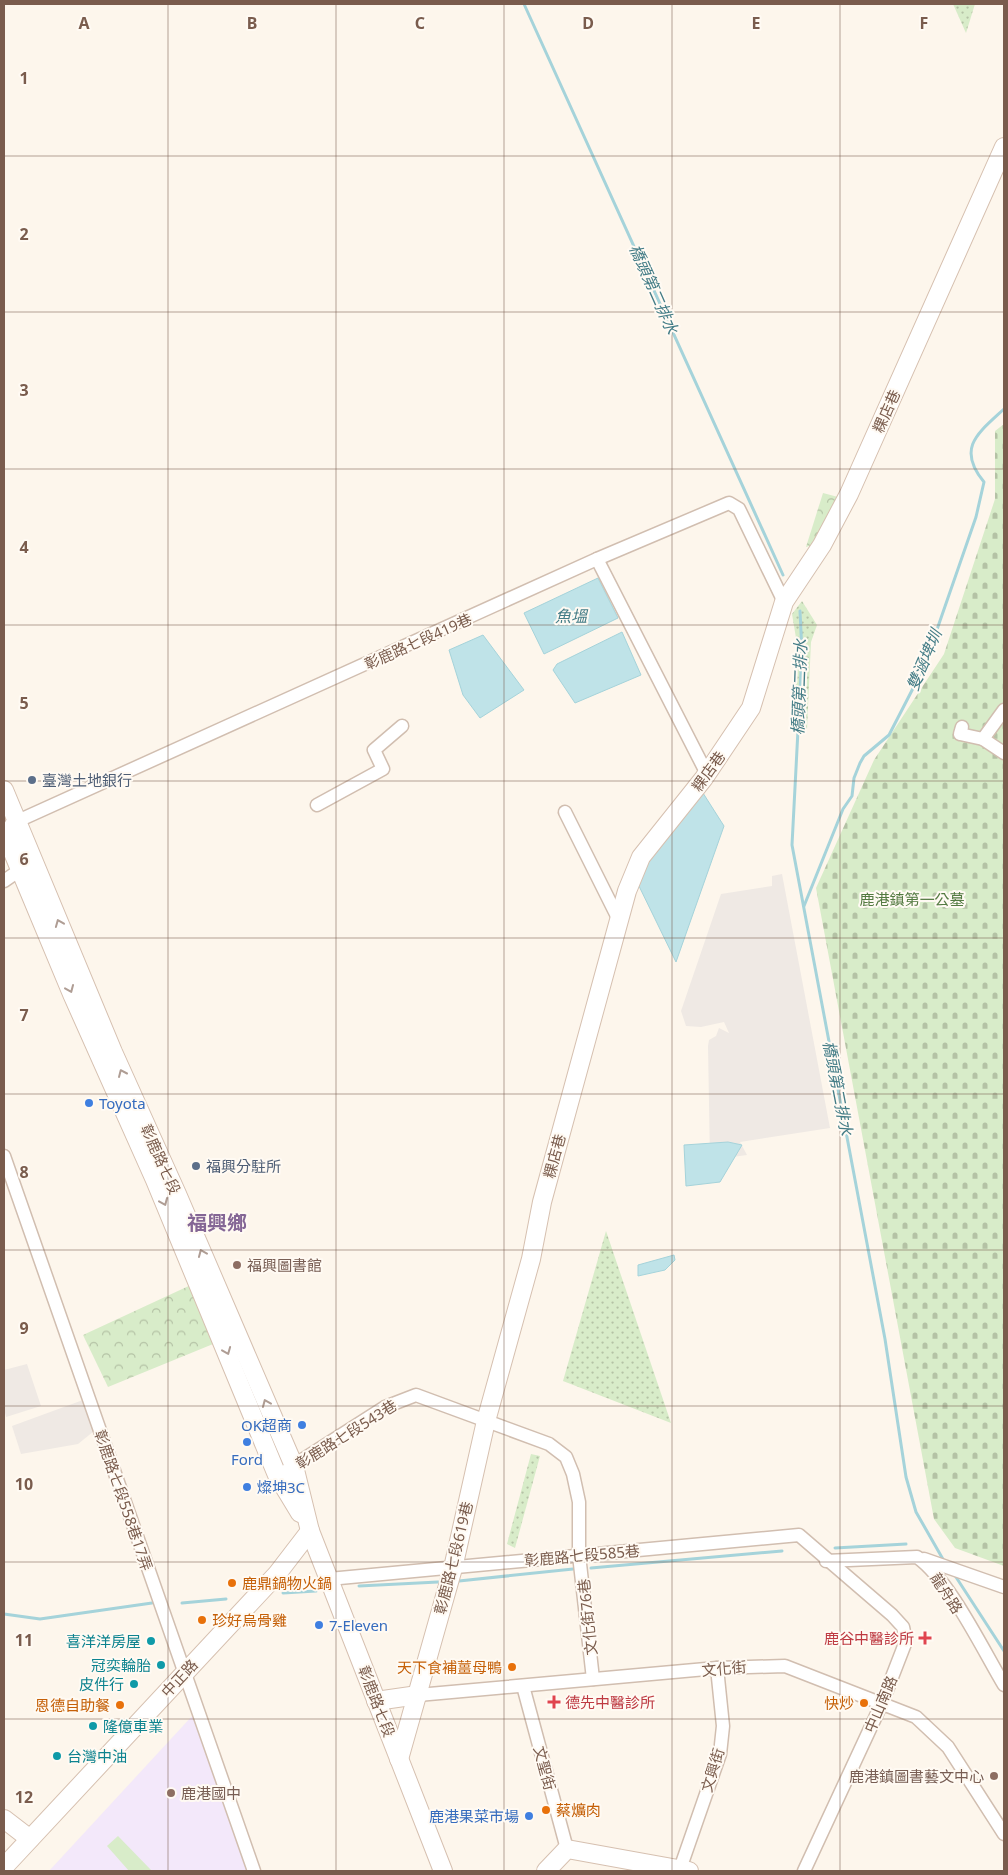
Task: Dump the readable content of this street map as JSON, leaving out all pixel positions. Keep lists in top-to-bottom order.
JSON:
{
  "streets": {
    "street": [
      "粿店巷",
      "彰鹿路七段419巷",
      "彰鹿路七段",
      "彰鹿路七段543巷",
      "彰鹿路七段558巷17弄",
      "彰鹿路七段585巷",
      "彰鹿路七段619巷",
      "龍舟路",
      "文化街76巷",
      "文化街",
      "中正路",
      "中山南路",
      "文聖街",
      "文興街"
    ]
  },
  "crossings": [
    ["粿店巷", "彰鹿路七段419巷"],
    ["粿店巷", "彰鹿路七段543巷"],
    ["粿店巷", "彰鹿路七段619巷"],
    ["粿店巷", "文化街76巷"],
    ["彰鹿路七段419巷", "彰鹿路七段"],
    ["彰鹿路七段", "彰鹿路七段543巷"],
    ["彰鹿路七段", "彰鹿路七段585巷"],
    ["彰鹿路七段", "彰鹿路七段619巷"],
    ["彰鹿路七段", "文化街"],
    ["彰鹿路七段", "中正路"],
    ["彰鹿路七段543巷", "彰鹿路七段619巷"],
    ["彰鹿路七段543巷", "文化街76巷"],
    ["彰鹿路七段558巷17弄", "中正路"],
    ["彰鹿路七段585巷", "彰鹿路七段619巷"],
    ["彰鹿路七段585巷", "文化街76巷"],
    ["彰鹿路七段585巷", "中山南路"],
    ["彰鹿路七段619巷", "文化街76巷"],
    ["彰鹿路七段619巷", "文化街"],
    ["文化街76巷", "文化街"],
    ["文化街", "中山南路"],
    ["文化街", "文聖街"],
    ["文化街", "文興街"]
  ],
  "districts": ["福興鄉"],
  "water": ["橋頭第二排水", "魚塭", "雙涵埤圳"],
  "parks": ["鹿港鎮第一公墓"],
  "places": {
    "other": [
      "臺灣土地銀行",
      "Toyota",
      "福興分駐所",
      "福興圖書館",
      "OK超商",
      "Ford",
      "燦坤3C",
      "鹿鼎鍋物火鍋",
      "珍好烏骨雞",
      "7-Eleven",
      "喜洋洋房屋",
      "冠奕輪胎",
      "天下食補薑母鴨",
      "皮件行",
      "快炒",
      "恩德自助餐",
      "隆億車業",
      "台灣中油",
      "鹿港鎮圖書藝文中心",
      "鹿港國中",
      "蔡爌肉",
      "鹿港果菜市場"
    ],
    "health": ["鹿谷中醫診所", "德先中醫診所"]
  },
  "grid": {
    "columns": [
      "A",
      "B",
      "C",
      "D",
      "E",
      "F"
    ],
    "rows": [
      "1",
      "2",
      "3",
      "4",
      "5",
      "6",
      "7",
      "8",
      "9",
      "10",
      "11",
      "12"
    ]
  }
}
